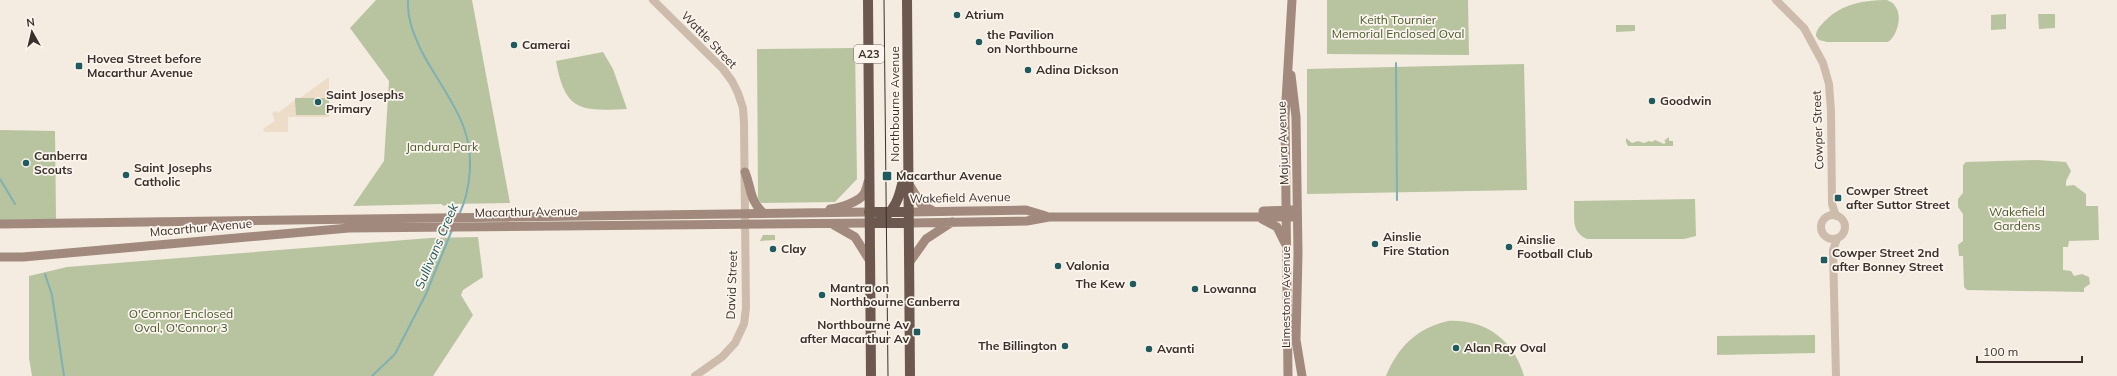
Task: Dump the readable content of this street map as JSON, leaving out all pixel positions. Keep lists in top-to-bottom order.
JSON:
{
  "streets": {
    "highway": [
      "A23",
      "Northbourne Avenue",
      "Wakefield Avenue",
      "Macarthur Avenue"
    ],
    "main road": ["Majura Avenue", "Limestone Avenue"],
    "street": ["Wattle Street", "Cowper Street", "David Street"]
  },
  "crossings": [
    ["Wattle Street", "Macarthur Avenue"],
    ["Wattle Street", "David Street"],
    ["A23", "Wakefield Avenue"],
    ["A23", "Macarthur Avenue"],
    ["Northbourne Avenue", "Wakefield Avenue"],
    ["Northbourne Avenue", "Macarthur Avenue"],
    ["Majura Avenue", "Wakefield Avenue"],
    ["Majura Avenue", "Limestone Avenue"],
    ["Wakefield Avenue", "Macarthur Avenue"],
    ["Wakefield Avenue", "Limestone Avenue"],
    ["Macarthur Avenue", "David Street"]
  ],
  "water": ["Sullivans Creek"],
  "parks": [
    "Keith Tournier Memorial Enclosed Oval",
    "Jandura Park",
    "Wakefield Gardens",
    "O'Connor Enclosed Oval, O'Connor 3"
  ],
  "places": {
    "other": [
      "Atrium",
      "the Pavilion on Northbourne",
      "Camerai",
      "Adina Dickson",
      "Goodwin",
      "Saint Josephs Primary",
      "Canberra Scouts",
      "Saint Josephs Catholic",
      "Ainslie Fire Station",
      "Ainslie Football Club",
      "Clay",
      "Valonia",
      "The Kew",
      "Lowanna",
      "Mantra on Northbourne Canberra",
      "The Billington",
      "Alan Ray Oval",
      "Avanti"
    ],
    "transit": [
      "Hovea Street before Macarthur Avenue",
      "Macarthur Avenue",
      "Cowper Street after Suttor Street",
      "Cowper Street 2nd after Bonney Street",
      "Northbourne Av after Macarthur Av"
    ]
  },
  "scale_bar": "100 m",
  "north": "top"
}
